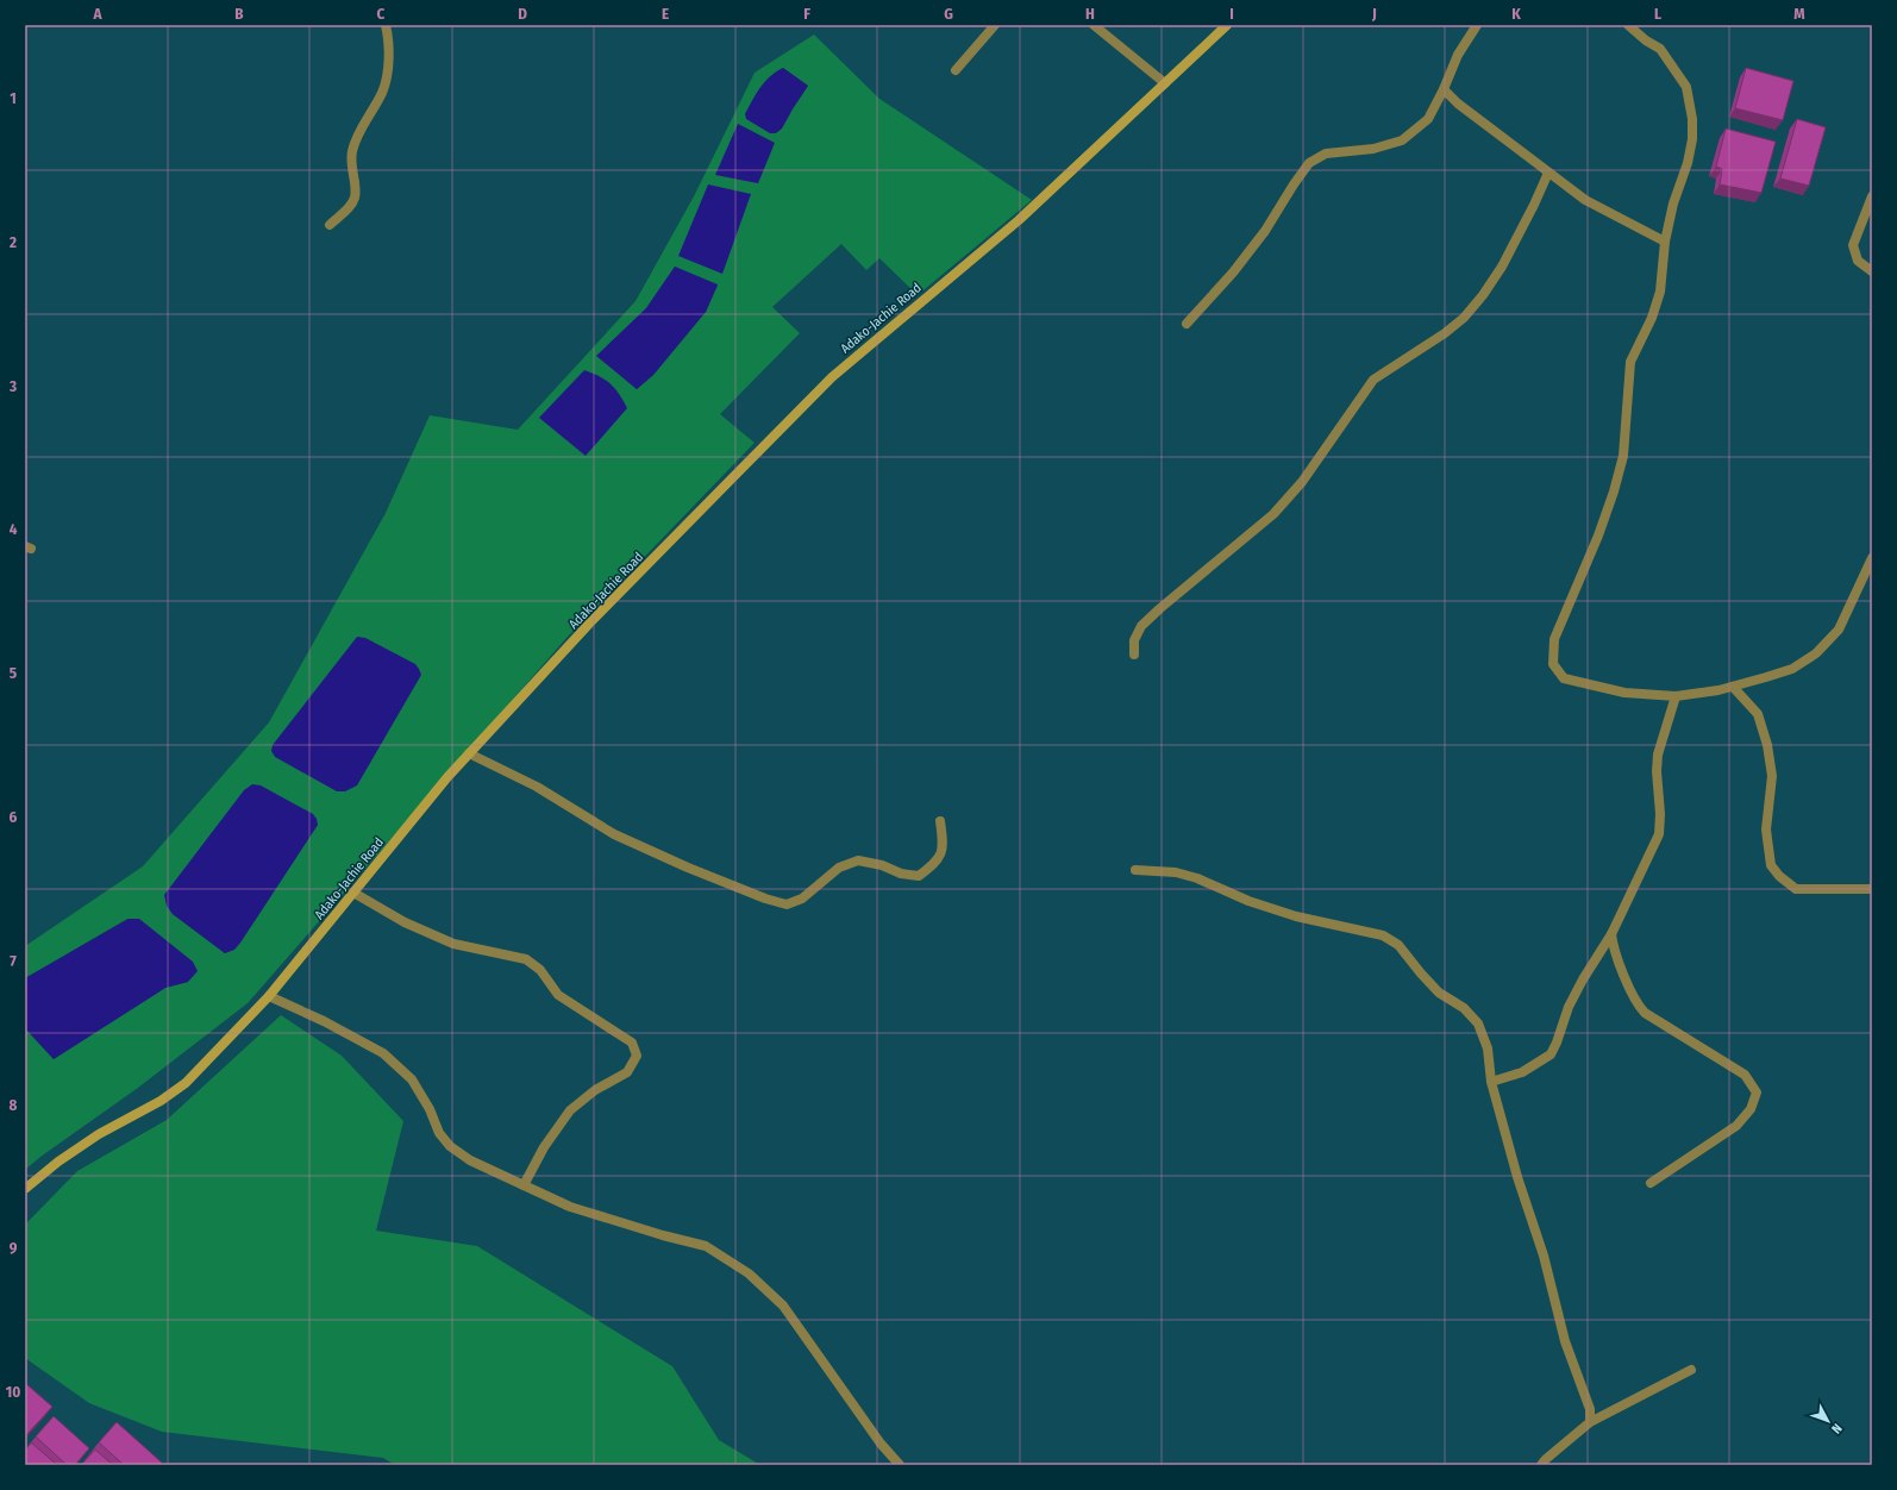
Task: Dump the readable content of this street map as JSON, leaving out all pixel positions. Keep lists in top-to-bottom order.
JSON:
{
  "streets": {
    "street": ["Adako-Jachie Road"]
  },
  "north": "bottom right",
  "grid": {
    "columns": [
      "A",
      "B",
      "C",
      "D",
      "E",
      "F",
      "G",
      "H",
      "I",
      "J",
      "K",
      "L",
      "M"
    ],
    "rows": [
      "1",
      "2",
      "3",
      "4",
      "5",
      "6",
      "7",
      "8",
      "9",
      "10"
    ]
  }
}
